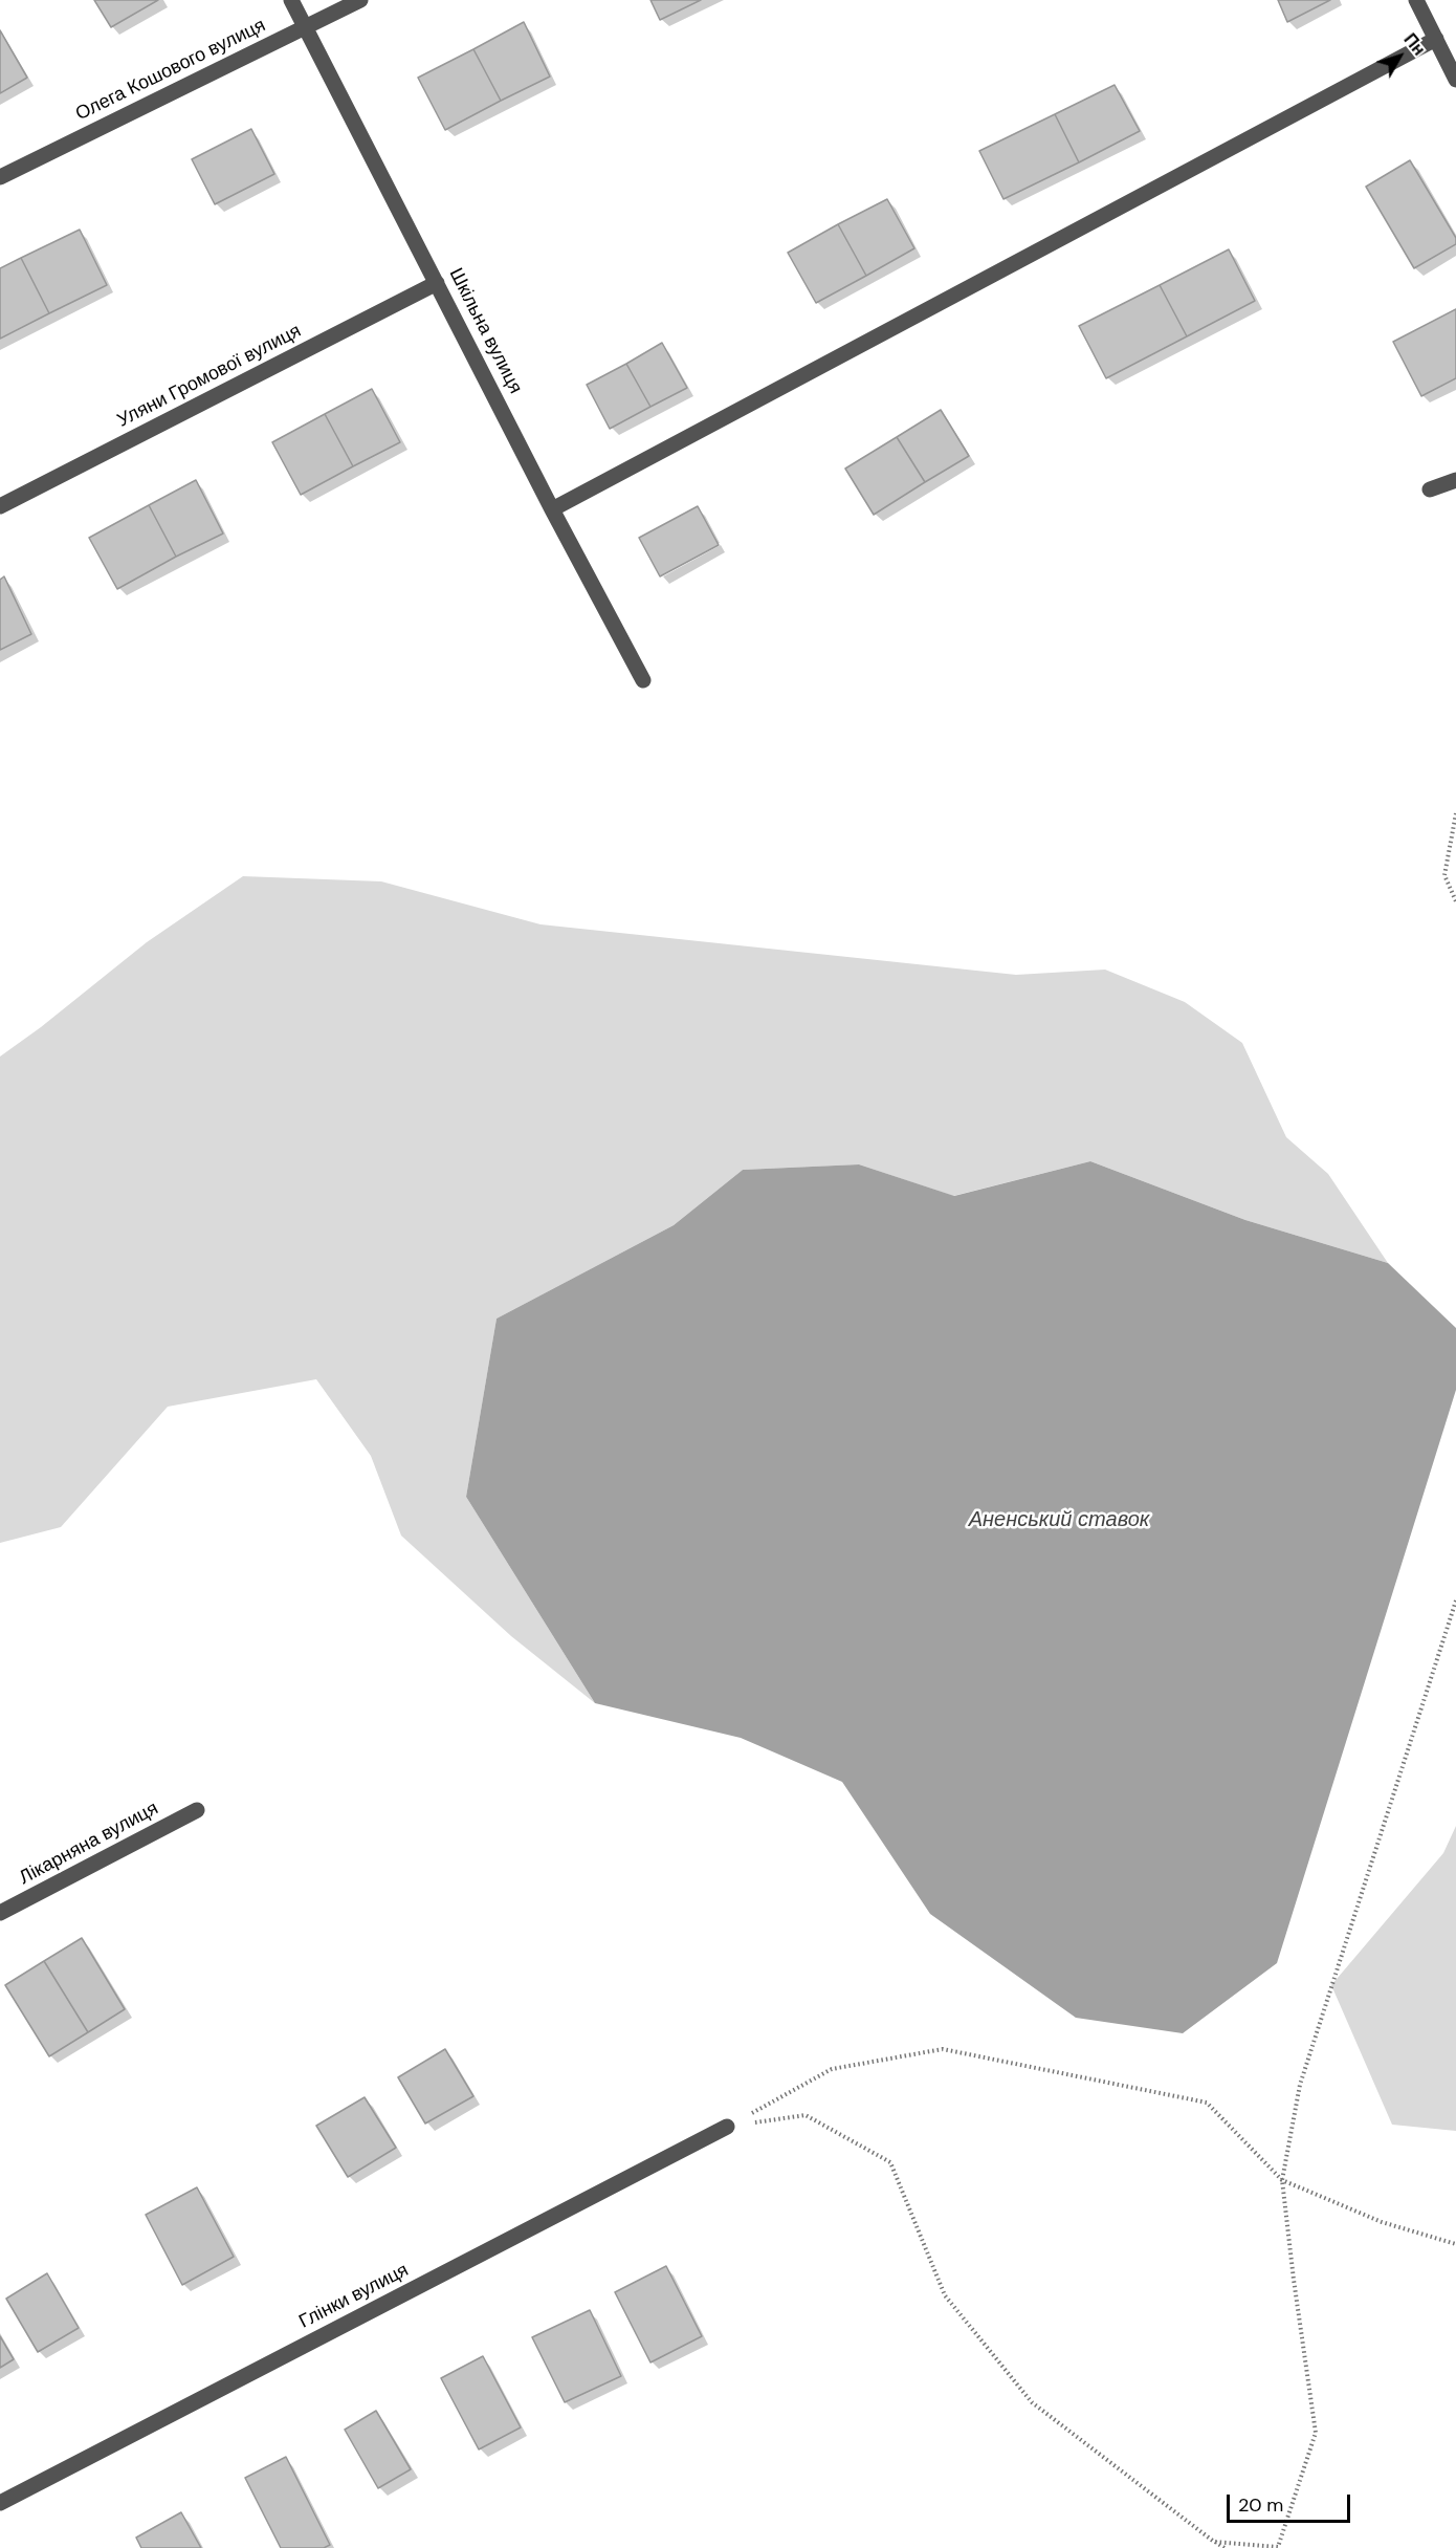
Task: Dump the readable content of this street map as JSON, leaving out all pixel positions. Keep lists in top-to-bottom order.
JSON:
{
  "streets": {
    "street": [
      "Олега Кошового вулиця",
      "Шкільна вулиця",
      "Уляни Громової вулиця",
      "Лікарняна вулиця",
      "Глінки вулиця"
    ]
  },
  "crossings": [
    ["Олега Кошового вулиця", "Шкільна вулиця"],
    ["Шкільна вулиця", "Уляни Громової вулиця"]
  ],
  "water": ["Аненський ставок"],
  "scale_bar": "20 m",
  "north": "top right"
}
